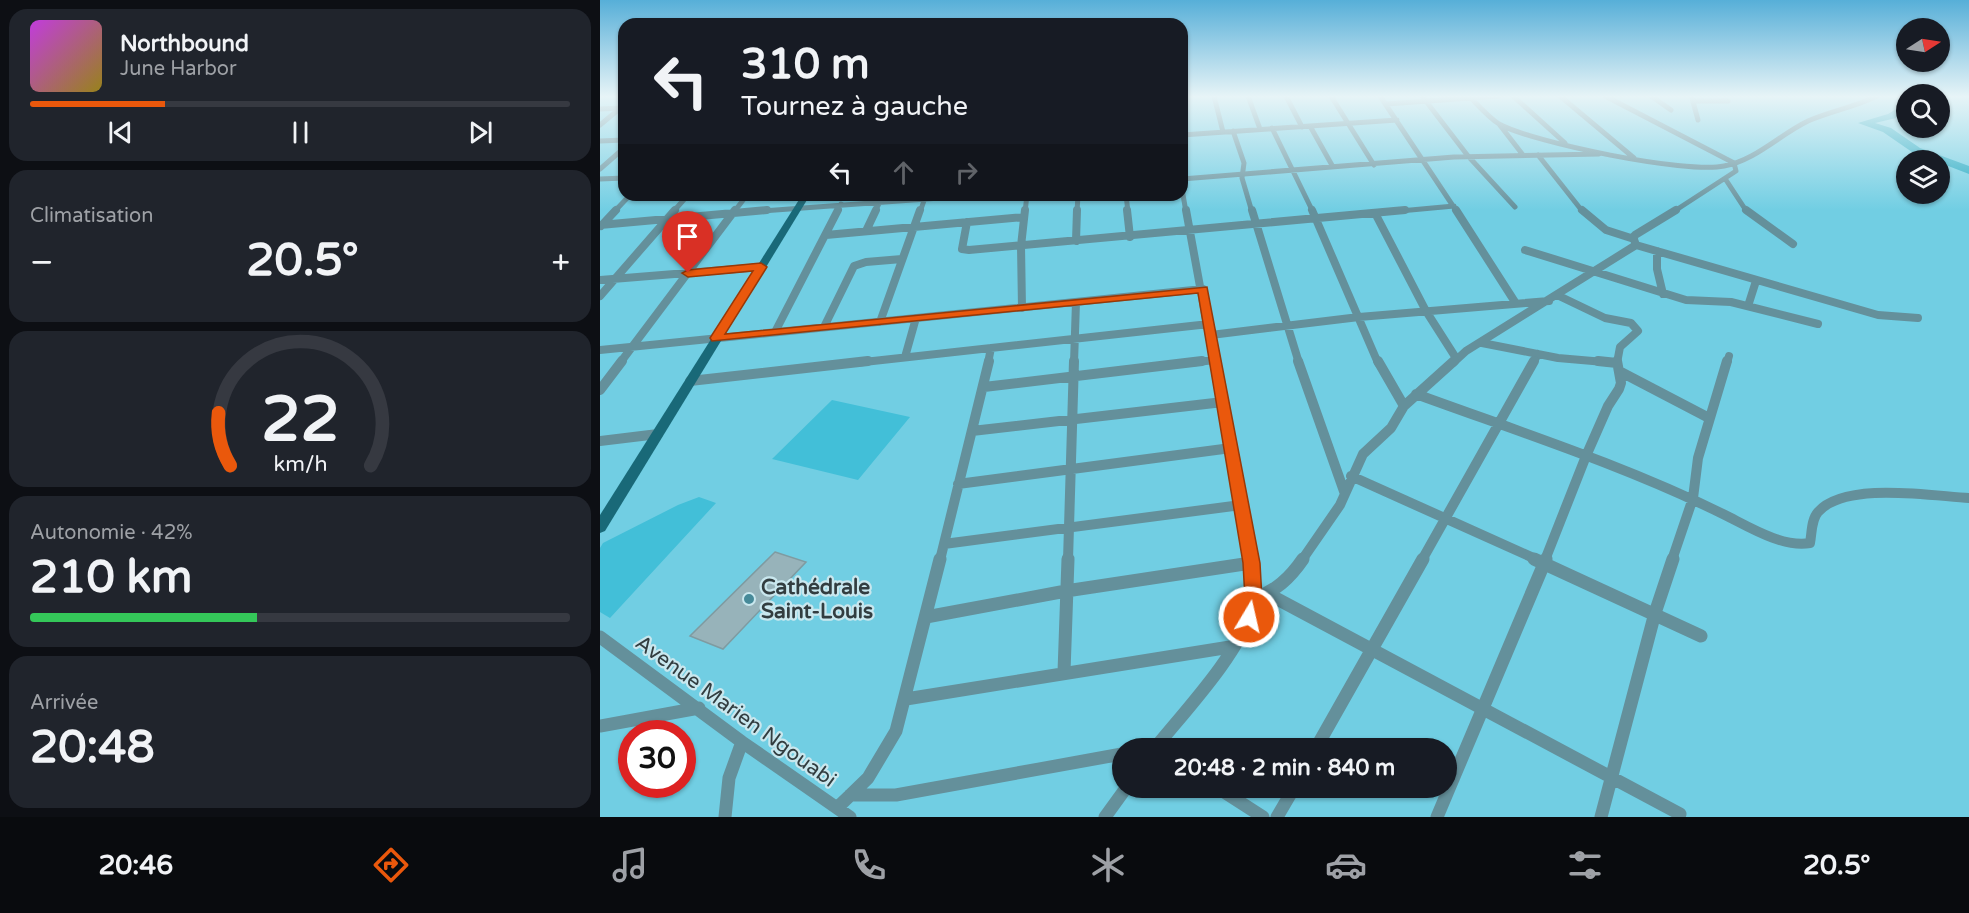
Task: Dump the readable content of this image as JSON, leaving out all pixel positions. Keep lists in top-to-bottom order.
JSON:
{
  "streets": {
    "street": ["Avenue Marien Ngouabi"]
  },
  "places": ["Cathédrale Saint-Louis"],
  "north": "right",
  "page": {
    "turn": ["310 m", "Tournez à gauche"],
    "song": ["Northbound", "June Harbor"],
    "tile": [
      "Climatisation",
      ["Autonomie · 42%", "210 km"],
      ["Arrivée", "20:48"]
    ],
    "heat": ["−", "20.5°", "+"],
    "limit": "30",
    "trip": "20:48 · 2 min · 840 m",
    "tabs": ["20:46", "20.5°"],
    "gauge": ["22", "km/h"]
  }
}
